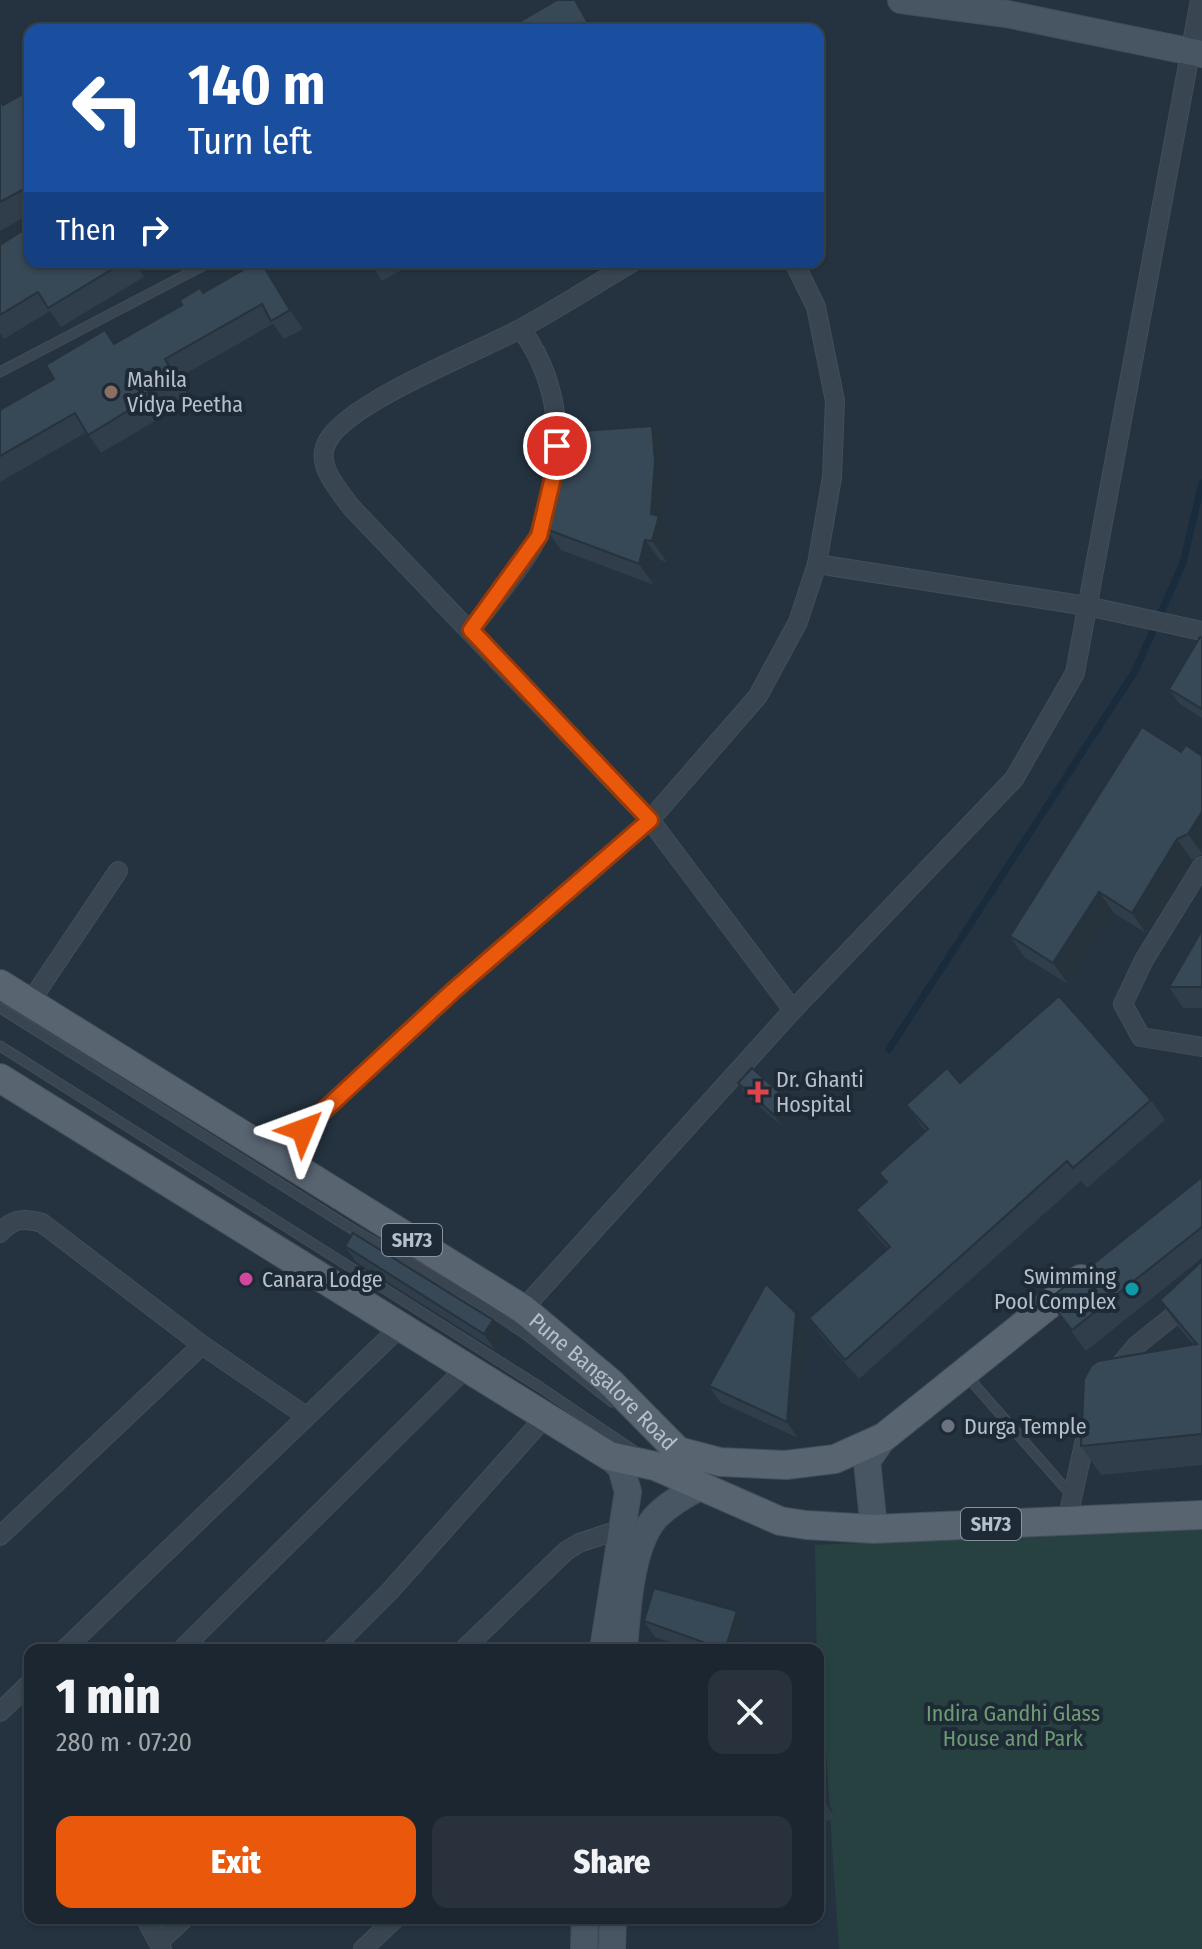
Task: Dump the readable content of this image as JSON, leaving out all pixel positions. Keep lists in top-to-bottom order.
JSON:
{
  "streets": {
    "main road": ["SH73", "Pune Bangalore Road"]
  },
  "crossings": [
    ["SH73", "Pune Bangalore Road"]
  ],
  "parks": ["Indira Gandhi Glass House and Park"],
  "places": {
    "other": [
      "Mahila Vidya Peetha",
      "Canara Lodge",
      "Swimming Pool Complex",
      "Durga Temple"
    ],
    "health": ["Dr. Ghanti Hospital"]
  },
  "page": {
    "turn": ["140 m", "Turn left"],
    "then": "Then",
    "heading": ["1 min", "280 m · 07:20"],
    "buttons": ["Exit", "Share"]
  }
}
